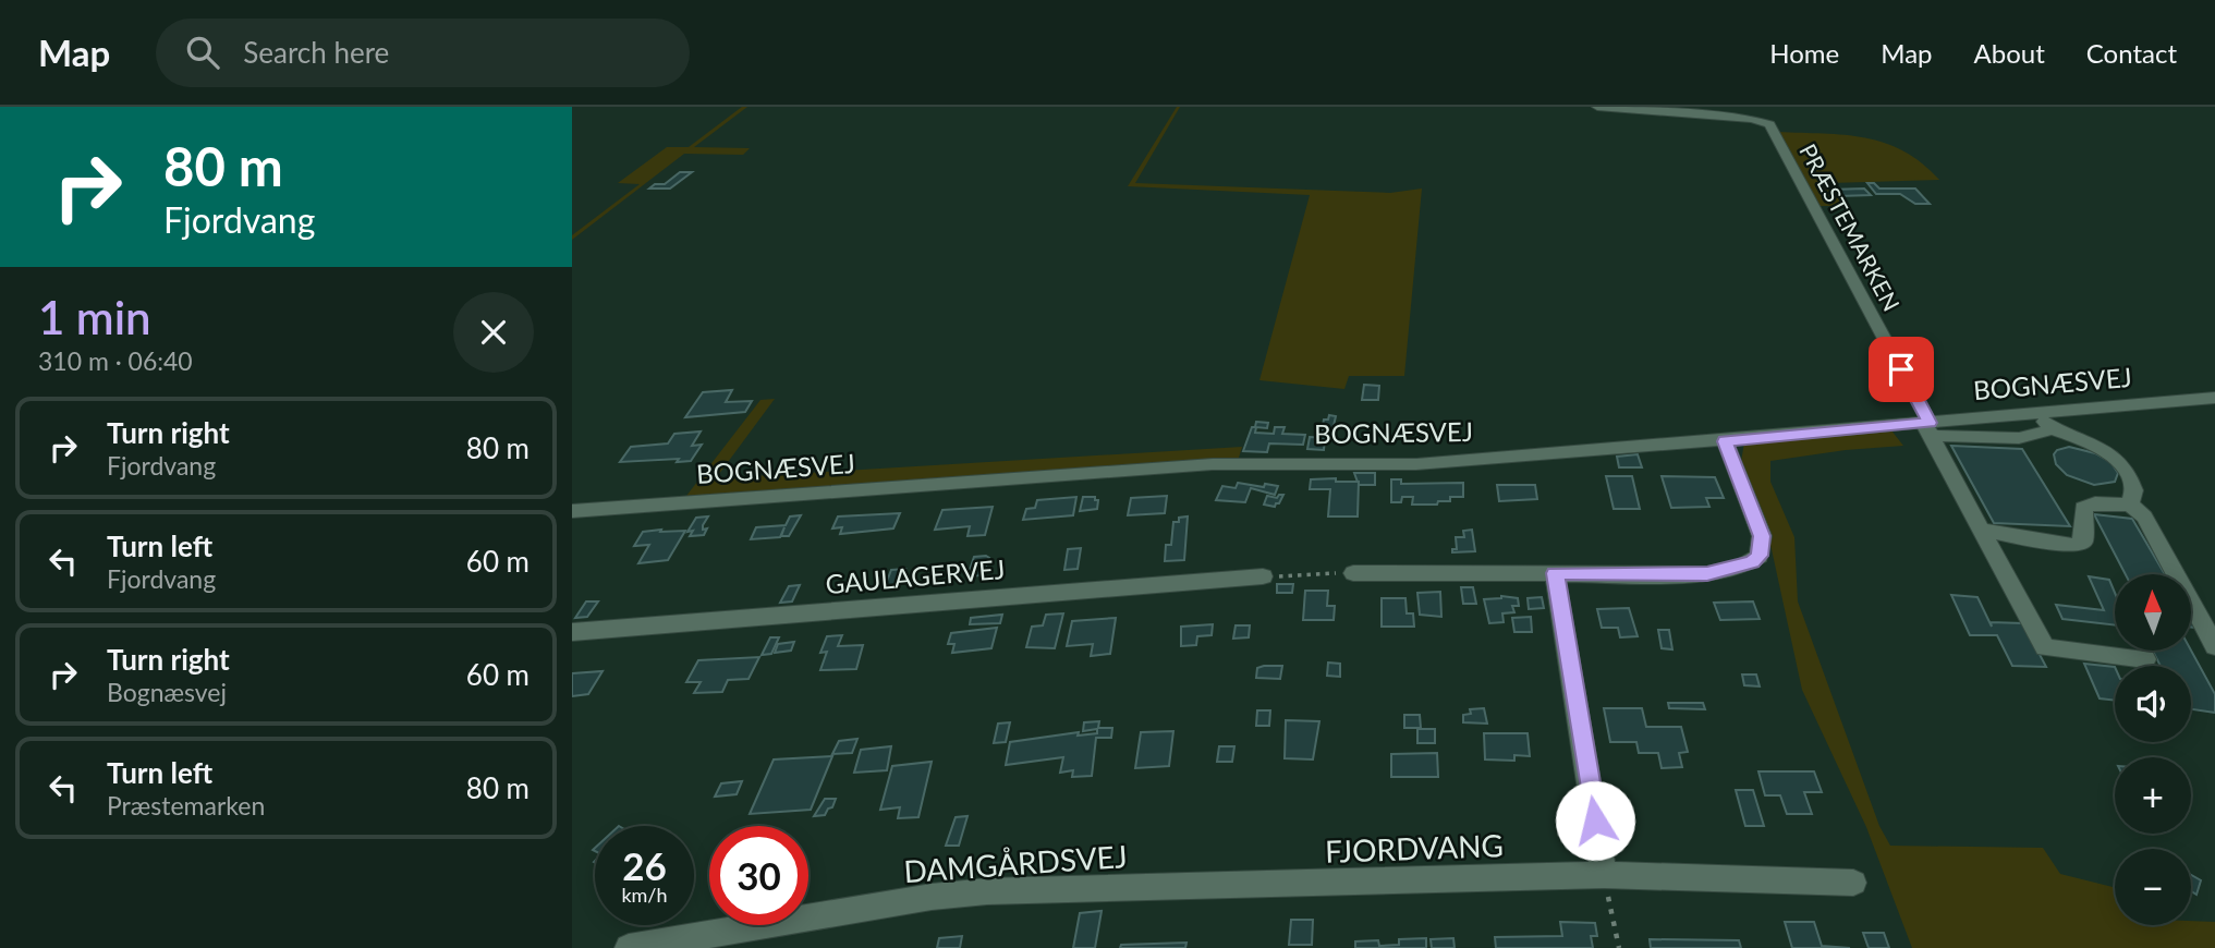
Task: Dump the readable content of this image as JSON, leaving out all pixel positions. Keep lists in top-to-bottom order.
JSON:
{
  "streets": {
    "street": [
      "PRÆSTEMARKEN",
      "BOGNÆSVEJ",
      "GAULAGERVEJ",
      "FJORDVANG",
      "DAMGÅRDSVEJ"
    ]
  },
  "crossings": [
    ["PRÆSTEMARKEN", "BOGNÆSVEJ"],
    ["FJORDVANG", "DAMGÅRDSVEJ"]
  ],
  "north": "top",
  "page": {
    "header": "Map",
    "search": "Search here",
    "nav": [
      "Home",
      "Map",
      "About",
      "Contact"
    ],
    "turn": ["80 m", "Fjordvang"],
    "heading": ["1 min", "310 m · 06:40"],
    "list": [
      {
        "name": "Turn right",
        "note": "Fjordvang",
        "value": "80 m"
      },
      {
        "name": "Turn left",
        "note": "Fjordvang",
        "value": "60 m"
      },
      {
        "name": "Turn right",
        "note": "Bognæsvej",
        "value": "60 m"
      },
      {
        "name": "Turn left",
        "note": "Præstemarken",
        "value": "80 m"
      }
    ],
    "map_buttons": ["+", "−"],
    "speed": "26 km/h",
    "limit": "30"
  }
}
